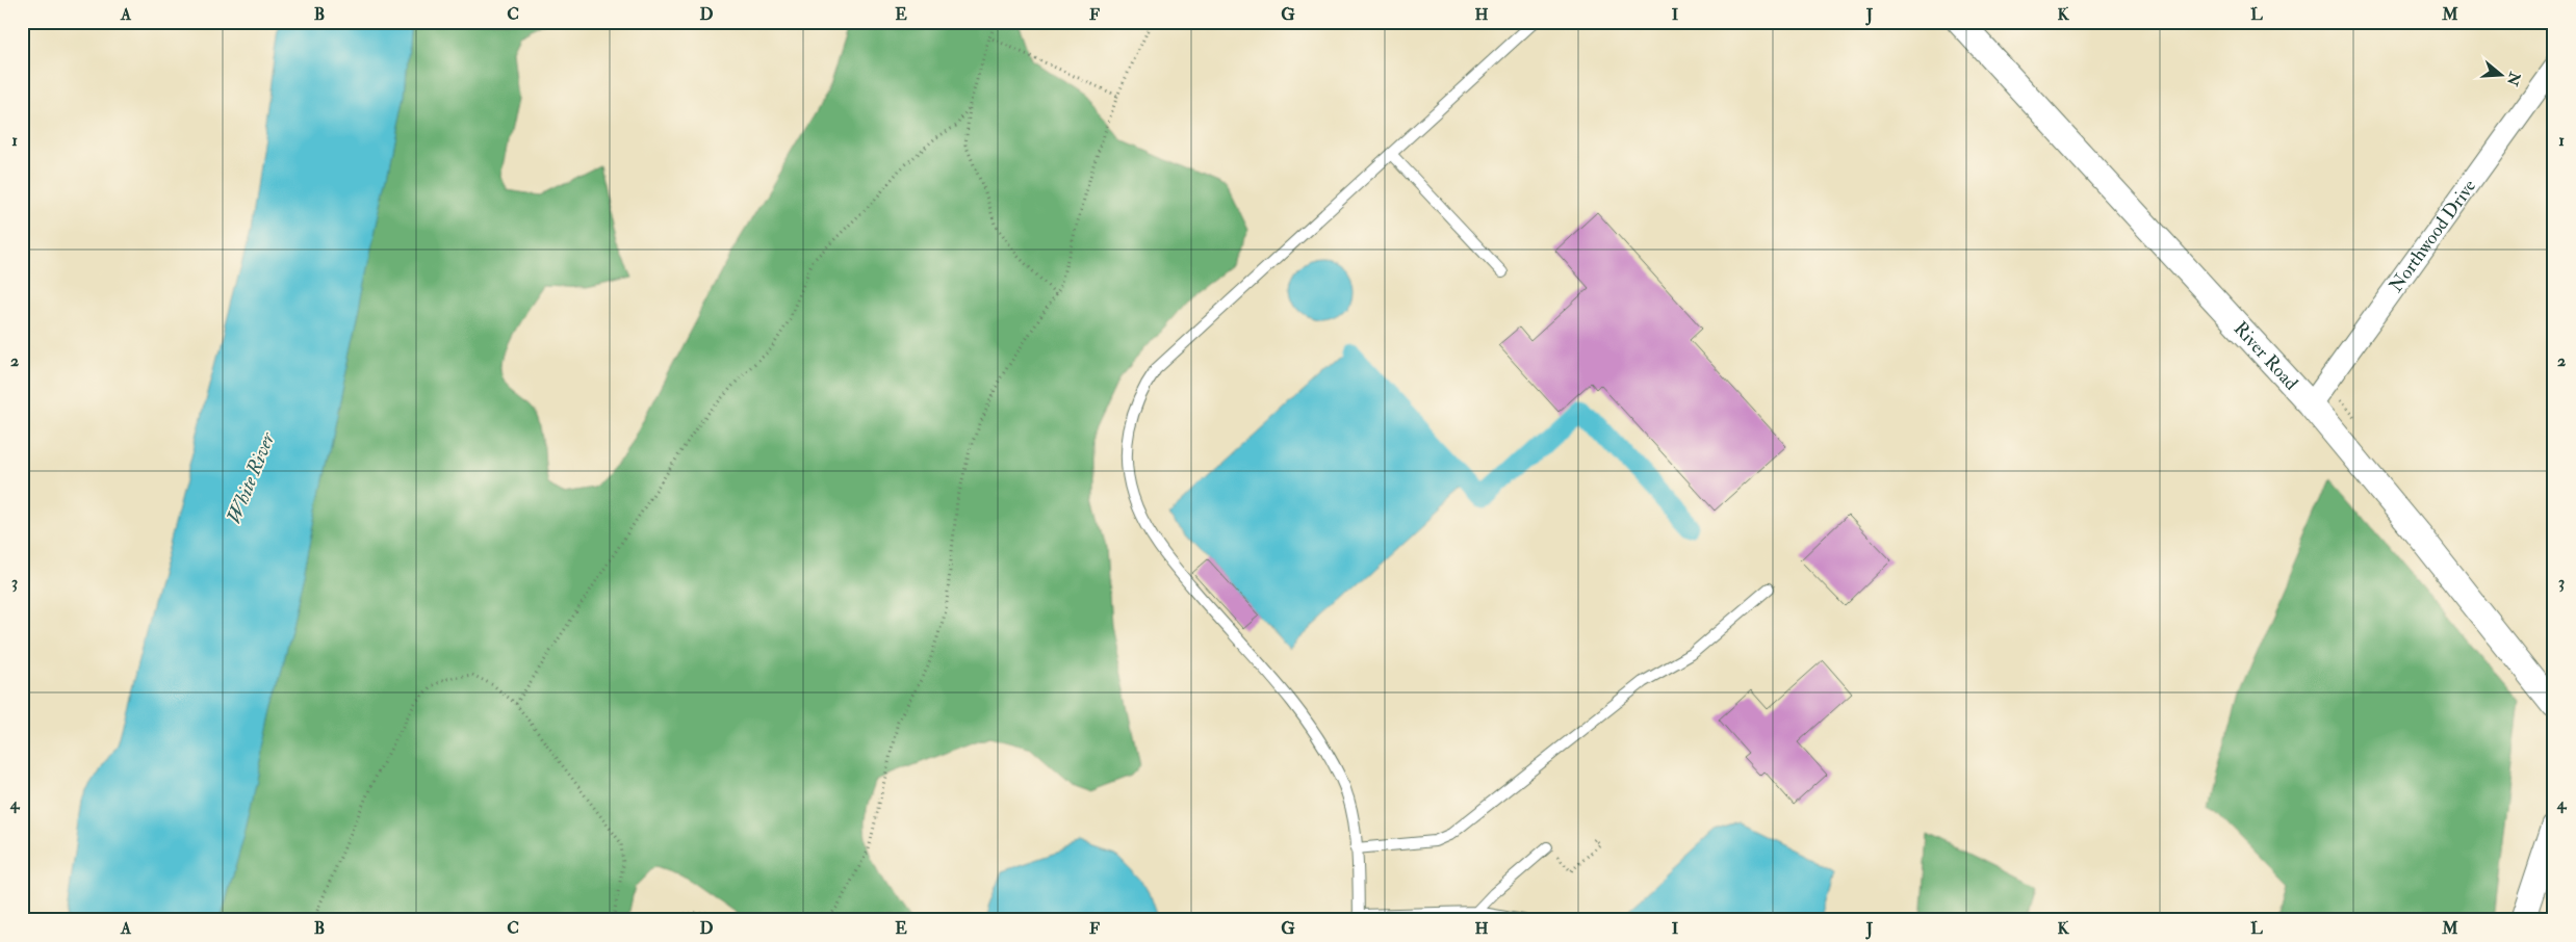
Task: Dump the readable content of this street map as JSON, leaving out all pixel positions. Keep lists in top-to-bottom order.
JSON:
{
  "streets": {
    "street": ["Northwood Drive", "River Road"]
  },
  "crossings": [
    ["Northwood Drive", "River Road"]
  ],
  "water": ["White River"],
  "north": "right",
  "grid": {
    "columns": [
      "A",
      "B",
      "C",
      "D",
      "E",
      "F",
      "G",
      "H",
      "I",
      "J",
      "K",
      "L",
      "M"
    ],
    "rows": [
      "1",
      "2",
      "3",
      "4"
    ]
  }
}
